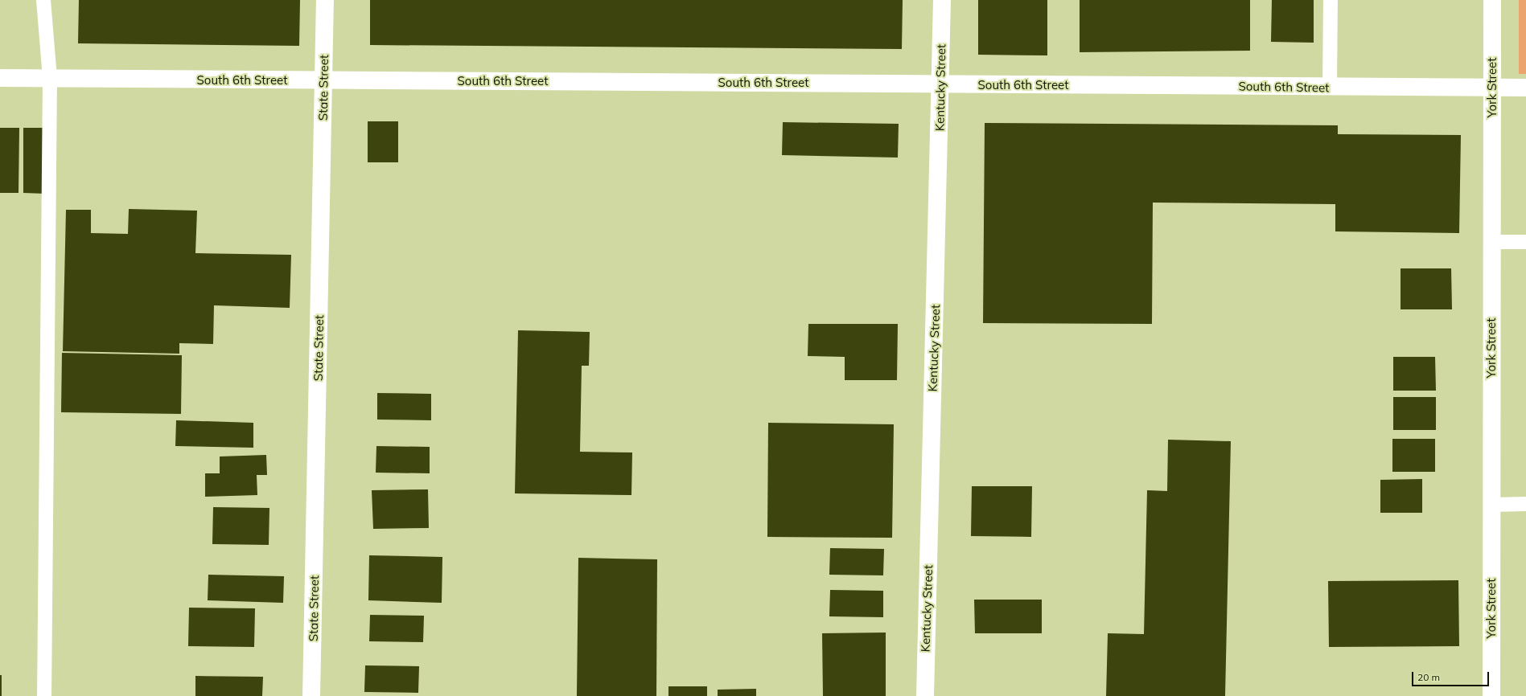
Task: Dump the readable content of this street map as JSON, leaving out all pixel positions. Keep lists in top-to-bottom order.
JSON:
{
  "streets": {
    "street": [
      "South 6th Street",
      "State Street",
      "Kentucky Street",
      "York Street"
    ]
  },
  "crossings": [
    ["South 6th Street", "State Street"],
    ["South 6th Street", "Kentucky Street"],
    ["South 6th Street", "York Street"]
  ],
  "scale_bar": "20 m"
}
